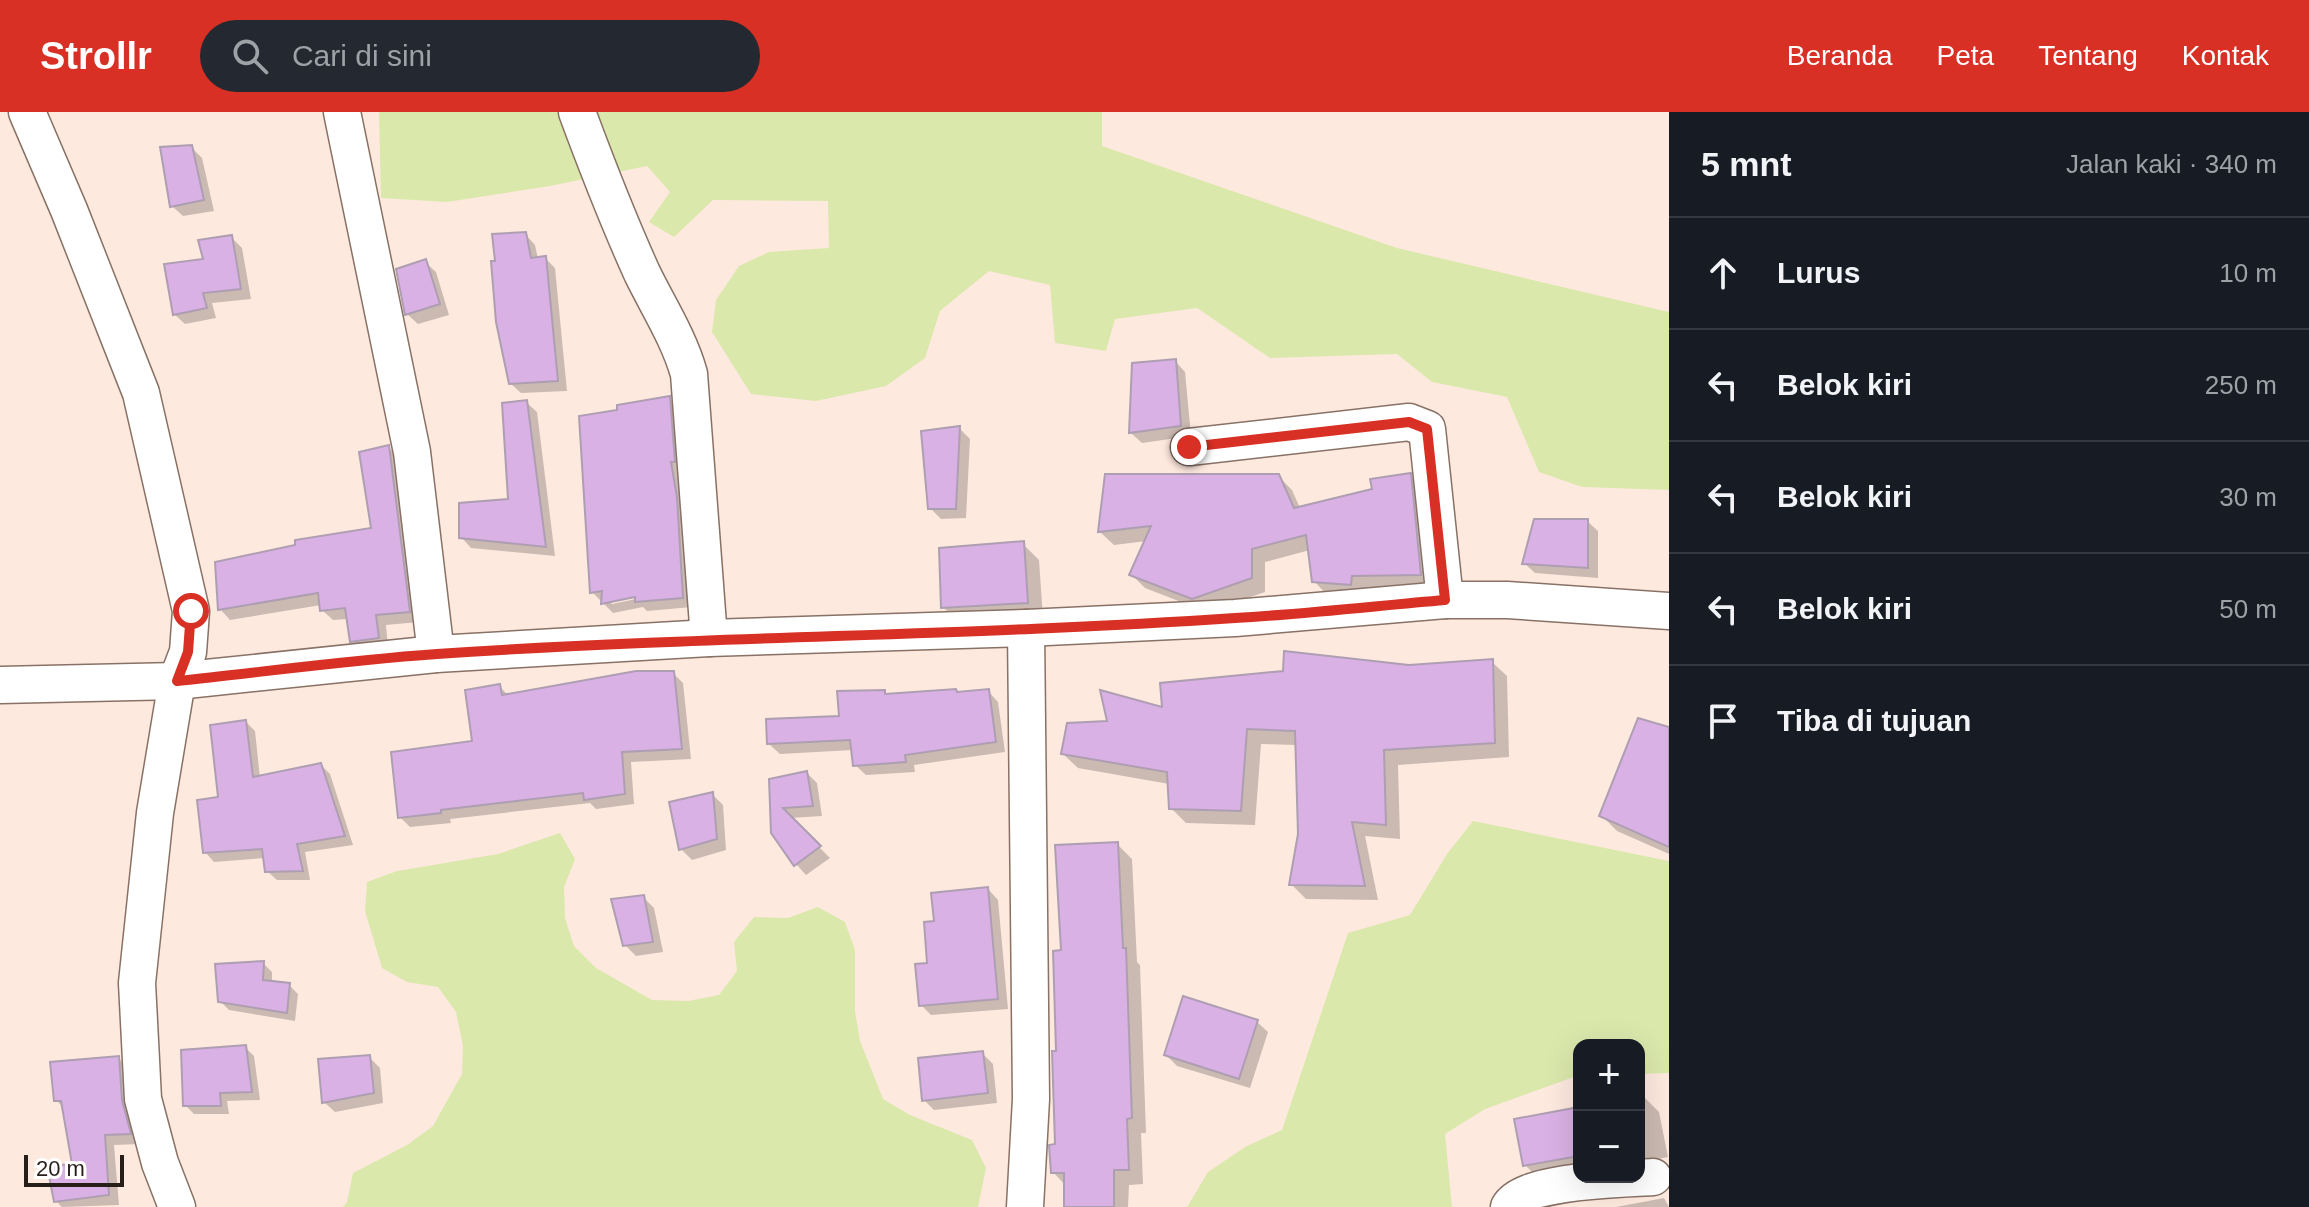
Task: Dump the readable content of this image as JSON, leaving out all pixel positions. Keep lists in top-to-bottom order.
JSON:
{
  "scale_bar": "20 m",
  "page": {
    "header": "Strollr",
    "search": "Cari di sini",
    "nav": [
      "Beranda",
      "Peta",
      "Tentang",
      "Kontak"
    ],
    "heading": ["5 mnt", "Jalan kaki · 340 m"],
    "list": [
      ["Lurus", "10 m"],
      ["Belok kiri", "250 m"],
      ["Belok kiri", "30 m"],
      ["Belok kiri", "50 m"],
      "Tiba di tujuan"
    ],
    "map_buttons": ["+", "−"],
    "scale": "20 m"
  }
}
